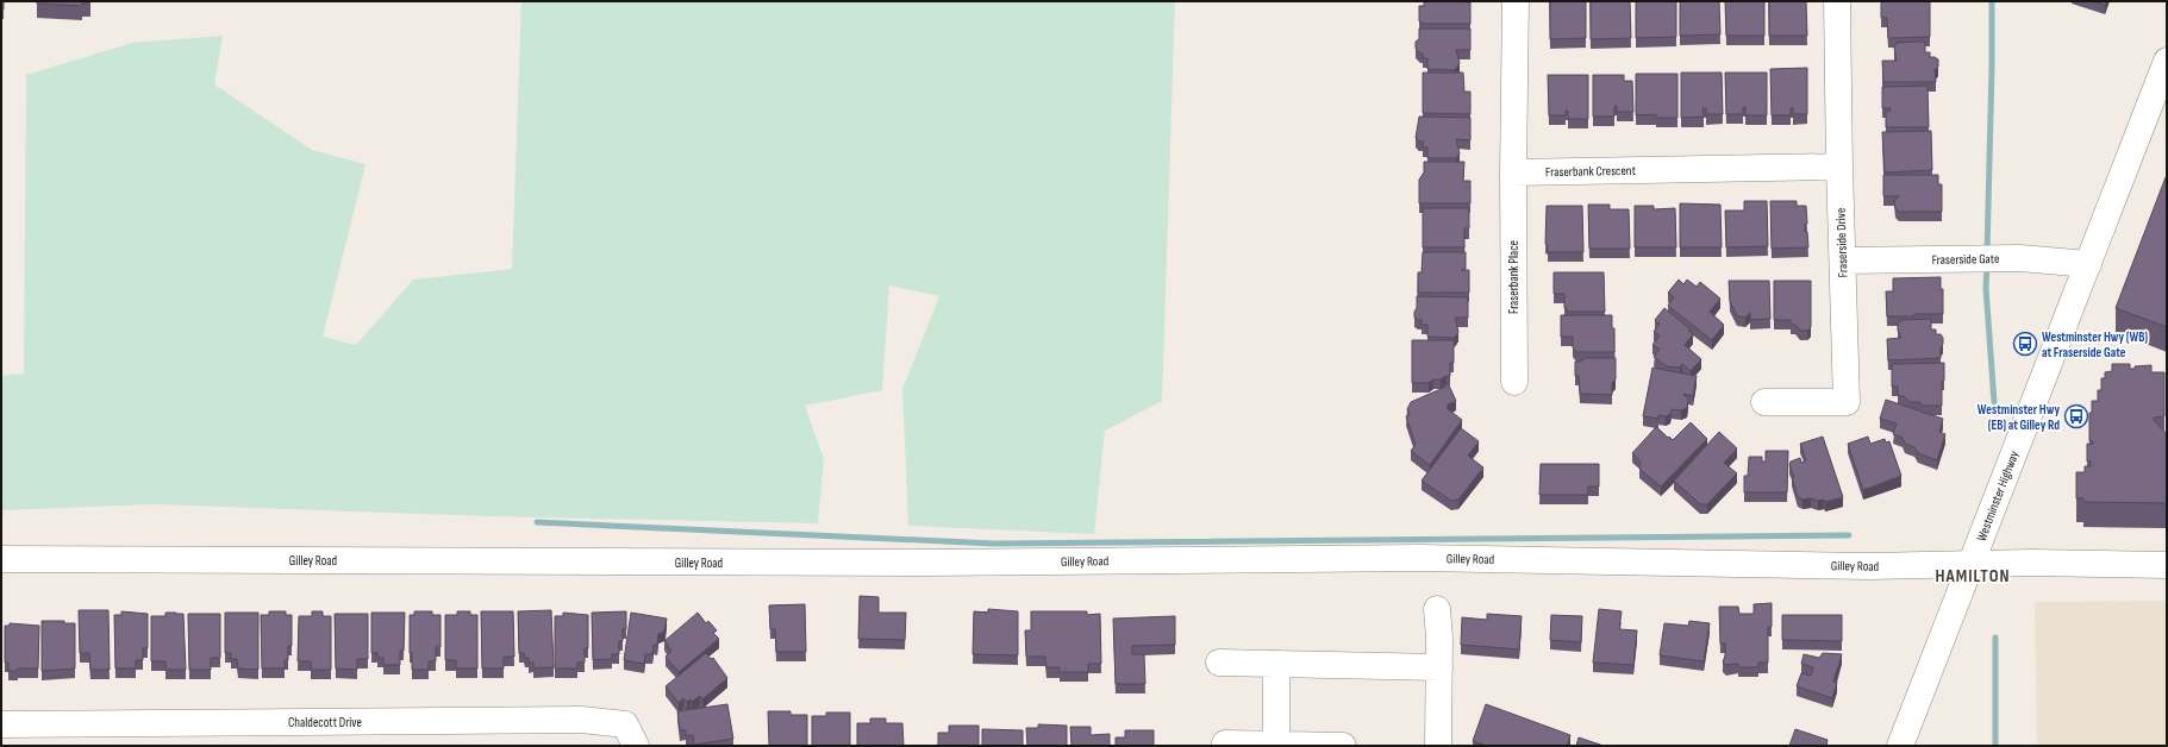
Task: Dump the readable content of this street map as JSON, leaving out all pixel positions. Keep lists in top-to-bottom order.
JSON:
{
  "streets": {
    "street": [
      "Fraserbank Crescent",
      "Fraserside Drive",
      "Fraserside Gate",
      "Fraserbank Place",
      "Westminster Highway",
      "Gilley Road",
      "Chaldecott Drive"
    ]
  },
  "crossings": [
    ["Fraserbank Crescent", "Fraserside Drive"],
    ["Fraserbank Crescent", "Fraserbank Place"],
    ["Fraserside Drive", "Fraserside Gate"],
    ["Fraserside Gate", "Westminster Highway"],
    ["Westminster Highway", "Gilley Road"]
  ],
  "districts": ["HAMILTON"],
  "places": {
    "bus stop": ["Westminster Hwy (WB) at Fraserside Gate", "Westminster Hwy (EB) at Gilley Rd"]
  }
}
